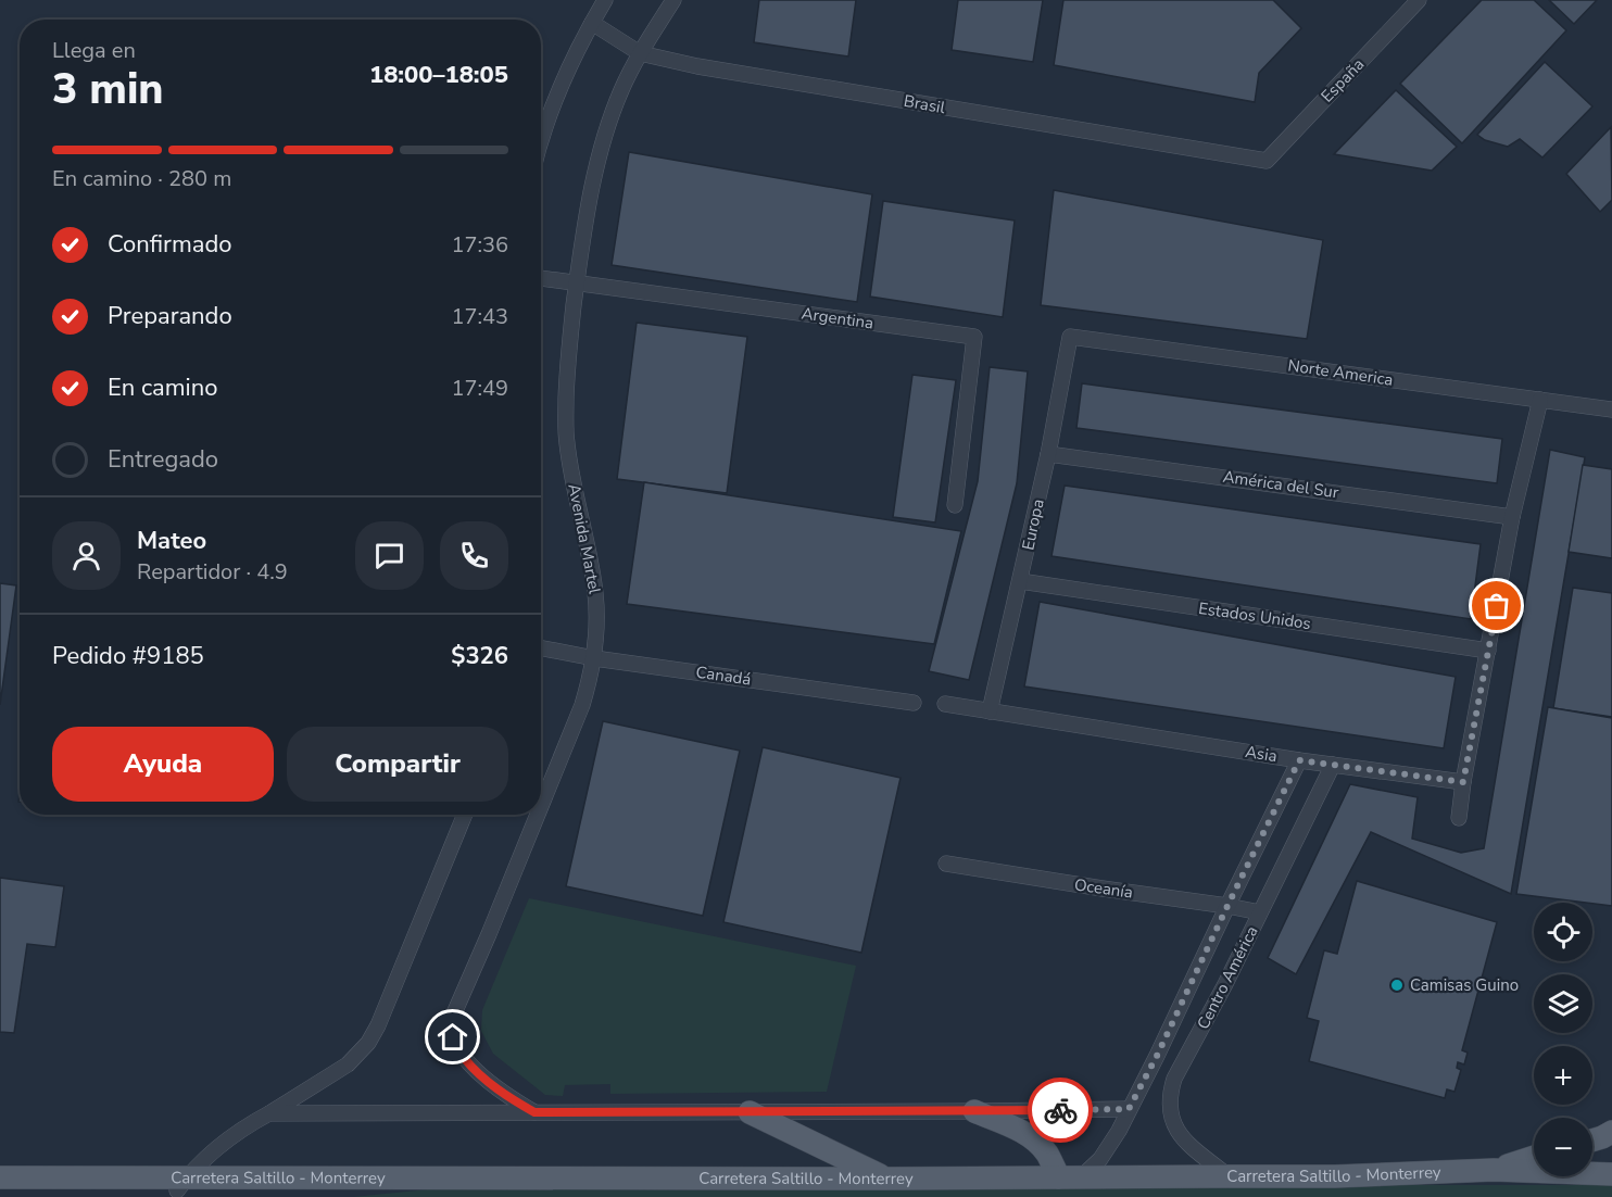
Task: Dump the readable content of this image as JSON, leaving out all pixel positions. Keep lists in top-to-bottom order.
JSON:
{
  "streets": {
    "main road": ["Carretera Saltillo - Monterrey"],
    "street": [
      "España",
      "Brasil",
      "Argentina",
      "Norte America",
      "América del Sur",
      "Europa",
      "Avenida Martel",
      "Estados Unidos",
      "Canadá",
      "Asia",
      "Oceanía",
      "Centro América"
    ]
  },
  "crossings": [
    ["España", "Brasil"],
    ["Brasil", "Avenida Martel"],
    ["Argentina", "Avenida Martel"],
    ["Norte America", "Europa"],
    ["América del Sur", "Europa"],
    ["Europa", "Estados Unidos"],
    ["Europa", "Asia"],
    ["Avenida Martel", "Canadá"],
    ["Asia", "Centro América"],
    ["Oceanía", "Centro América"],
    ["Centro América", "Carretera Saltillo - Monterrey"]
  ],
  "places": ["Camisas Guino"],
  "page": {
    "heading": ["3 min", "Llega en", "18:00–18:05"],
    "panel": [
      "Mateo",
      "Repartidor · 4.9",
      "Pedido #9185",
      "$326"
    ],
    "bar": "En camino · 280 m",
    "list": [
      ["Confirmado", "17:36"],
      ["Preparando", "17:43"],
      ["En camino", "17:49"],
      "Entregado"
    ],
    "buttons": ["Ayuda", "Compartir"],
    "map_buttons": ["+", "−"]
  }
}
